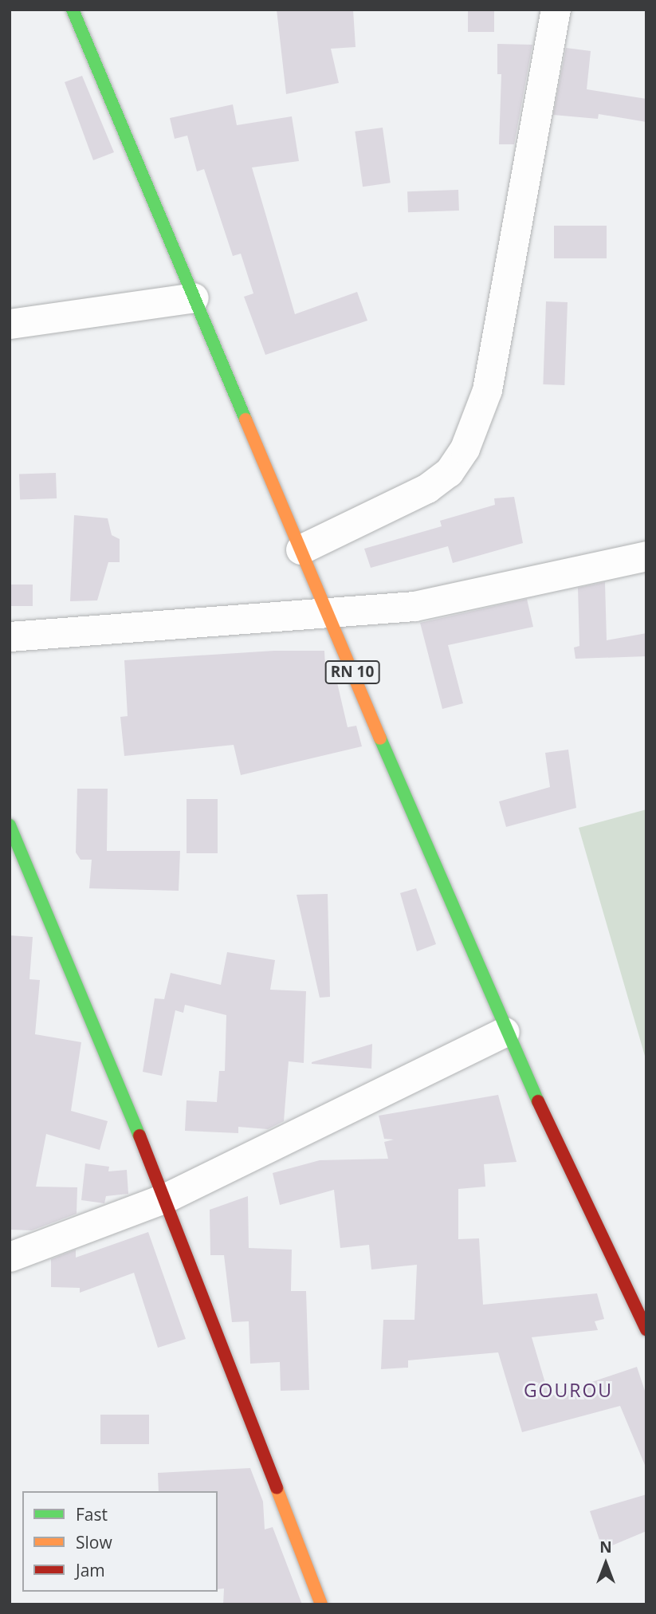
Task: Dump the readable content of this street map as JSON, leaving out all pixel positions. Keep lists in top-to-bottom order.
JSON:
{
  "streets": {
    "main road": ["RN 10"]
  },
  "districts": ["GOUROU"],
  "legend": ["Fast", "Slow", "Jam"],
  "north": "top"
}
